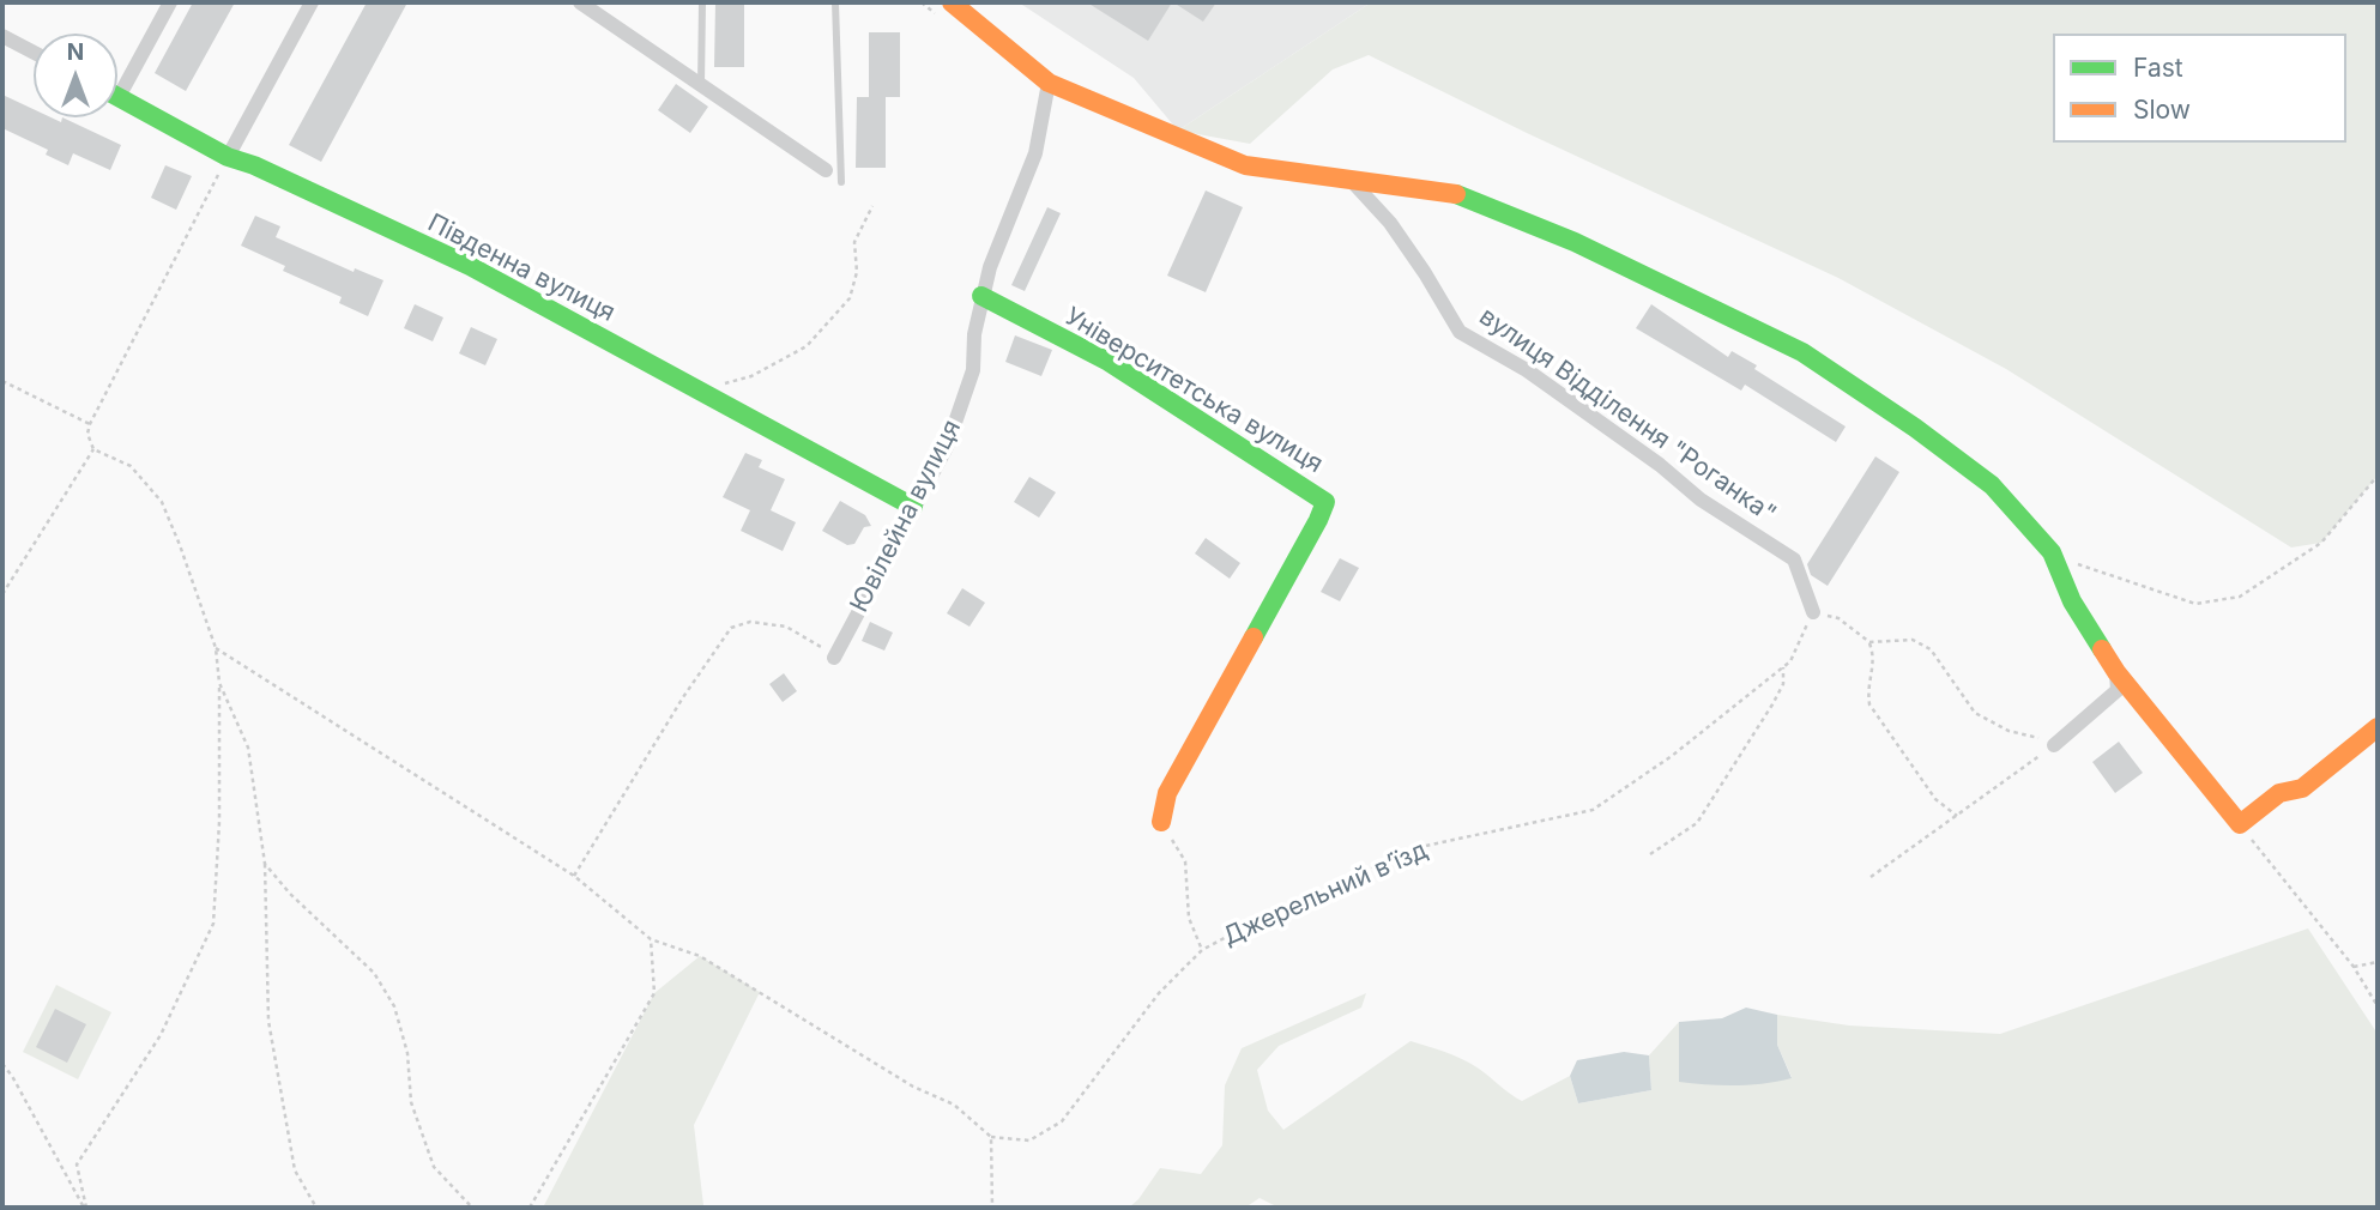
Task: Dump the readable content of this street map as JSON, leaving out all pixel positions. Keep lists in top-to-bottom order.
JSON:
{
  "streets": {
    "street": [
      "Південна вулиця",
      "Університетська вулиця",
      "вулиця Відділення \"Роганка\"",
      "Ювілейна вулиця"
    ],
    "path": ["Джерельний в’їзд"]
  },
  "crossings": [
    ["Південна вулиця", "Ювілейна вулиця"],
    ["Університетська вулиця", "Ювілейна вулиця"],
    ["вулиця Відділення \"Роганка\"", "Джерельний в’їзд"]
  ],
  "legend": ["Fast", "Slow"],
  "north": "top"
}
